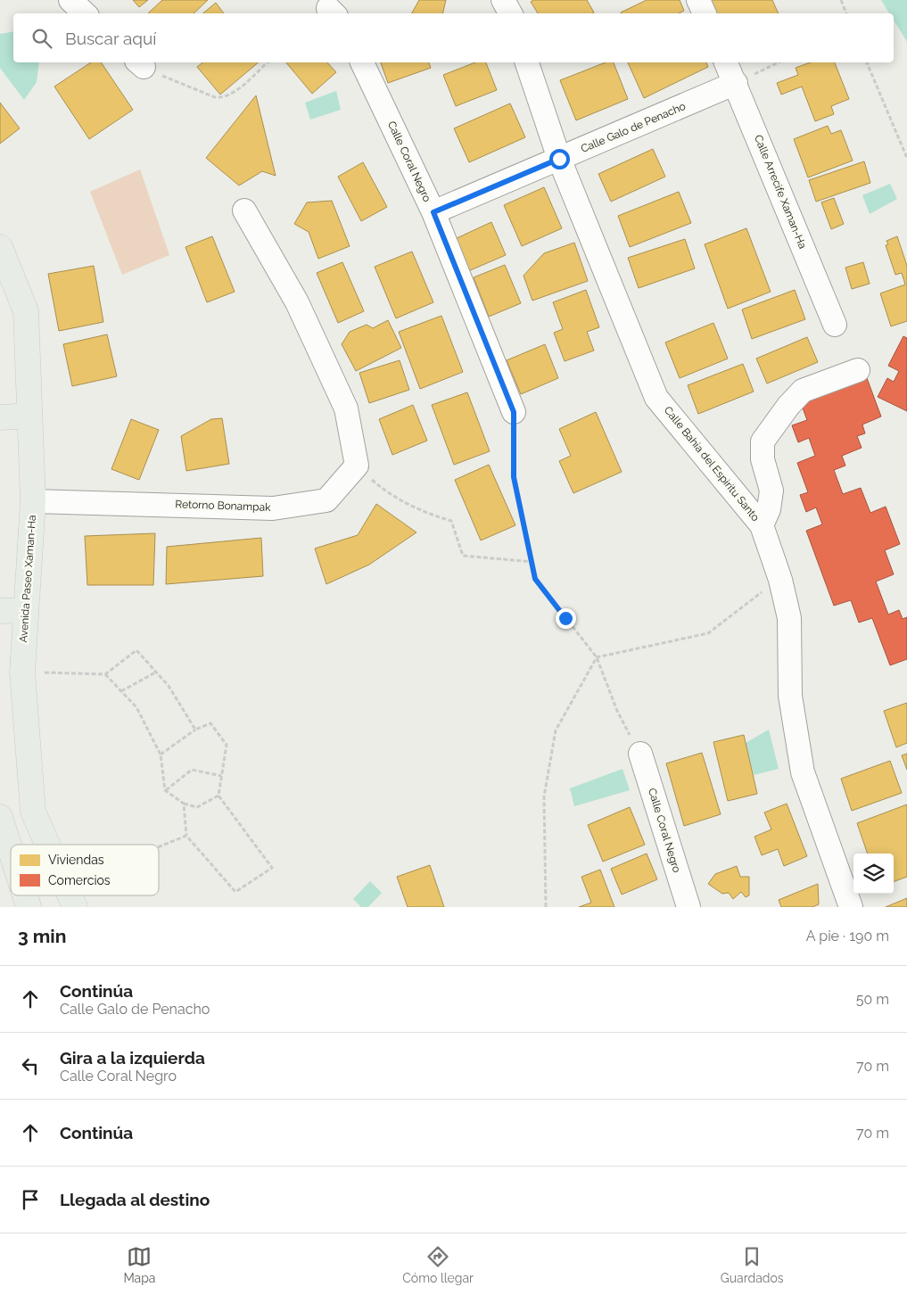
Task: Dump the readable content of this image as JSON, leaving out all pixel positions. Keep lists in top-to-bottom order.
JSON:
{
  "streets": {
    "main road": ["Avenida Paseo Xaman-Ha"],
    "street": [
      "Calle Galo de Penacho",
      "Calle Coral Negro",
      "Calle Arrecife Xaman-Ha",
      "Calle Bahía del Espiritu Santo",
      "Retorno Bonampak"
    ]
  },
  "crossings": [
    ["Calle Galo de Penacho", "Calle Coral Negro"],
    ["Calle Galo de Penacho", "Calle Arrecife Xaman-Ha"],
    ["Calle Galo de Penacho", "Calle Bahía del Espiritu Santo"],
    ["Retorno Bonampak", "Avenida Paseo Xaman-Ha"]
  ],
  "legend": ["Viviendas", "Comercios"],
  "page": {
    "search": "Buscar aquí",
    "heading": ["3 min", "A pie · 190 m"],
    "list": [
      ["Continúa", "Calle Galo de Penacho", "50 m"],
      ["Gira a la izquierda", "Calle Coral Negro", "70 m"],
      ["Continúa", "70 m"],
      "Llegada al destino"
    ],
    "nav": ["Mapa", "Cómo llegar", "Guardados"]
  }
}
